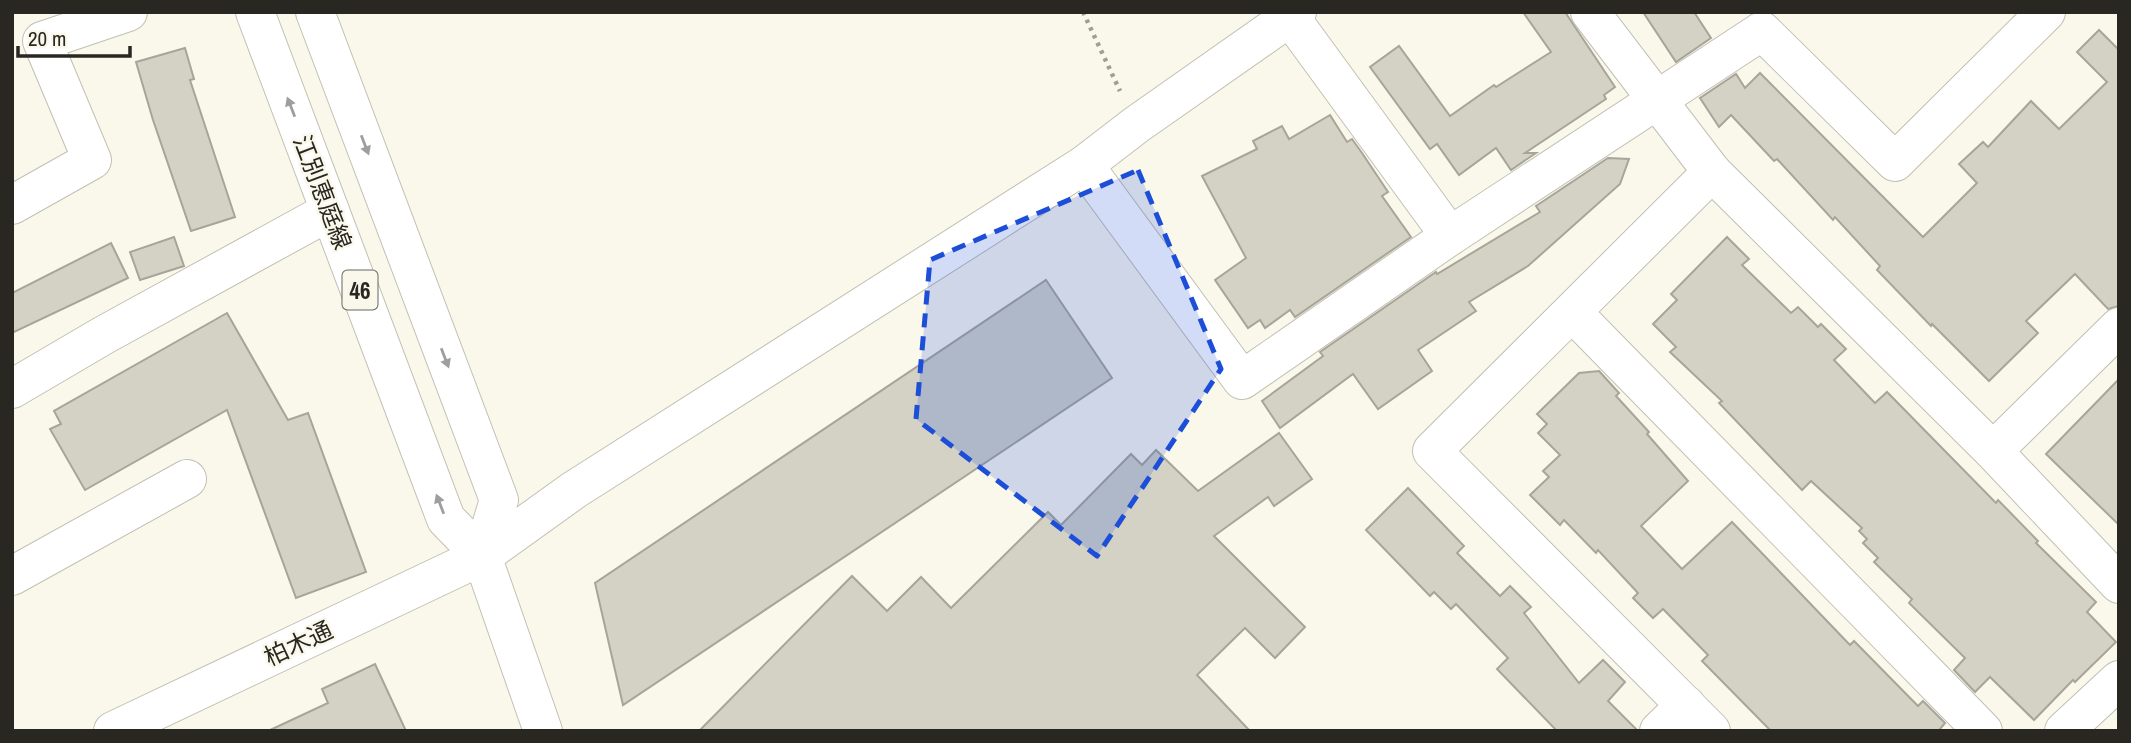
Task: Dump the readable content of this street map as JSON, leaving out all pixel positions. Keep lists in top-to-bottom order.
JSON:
{
  "streets": {
    "street": ["江別恵庭線", "46", "柏木通"]
  },
  "crossings": [
    ["江別恵庭線", "46"],
    ["江別恵庭線", "柏木通"],
    ["46", "柏木通"]
  ],
  "scale_bar": "20 m"
}
